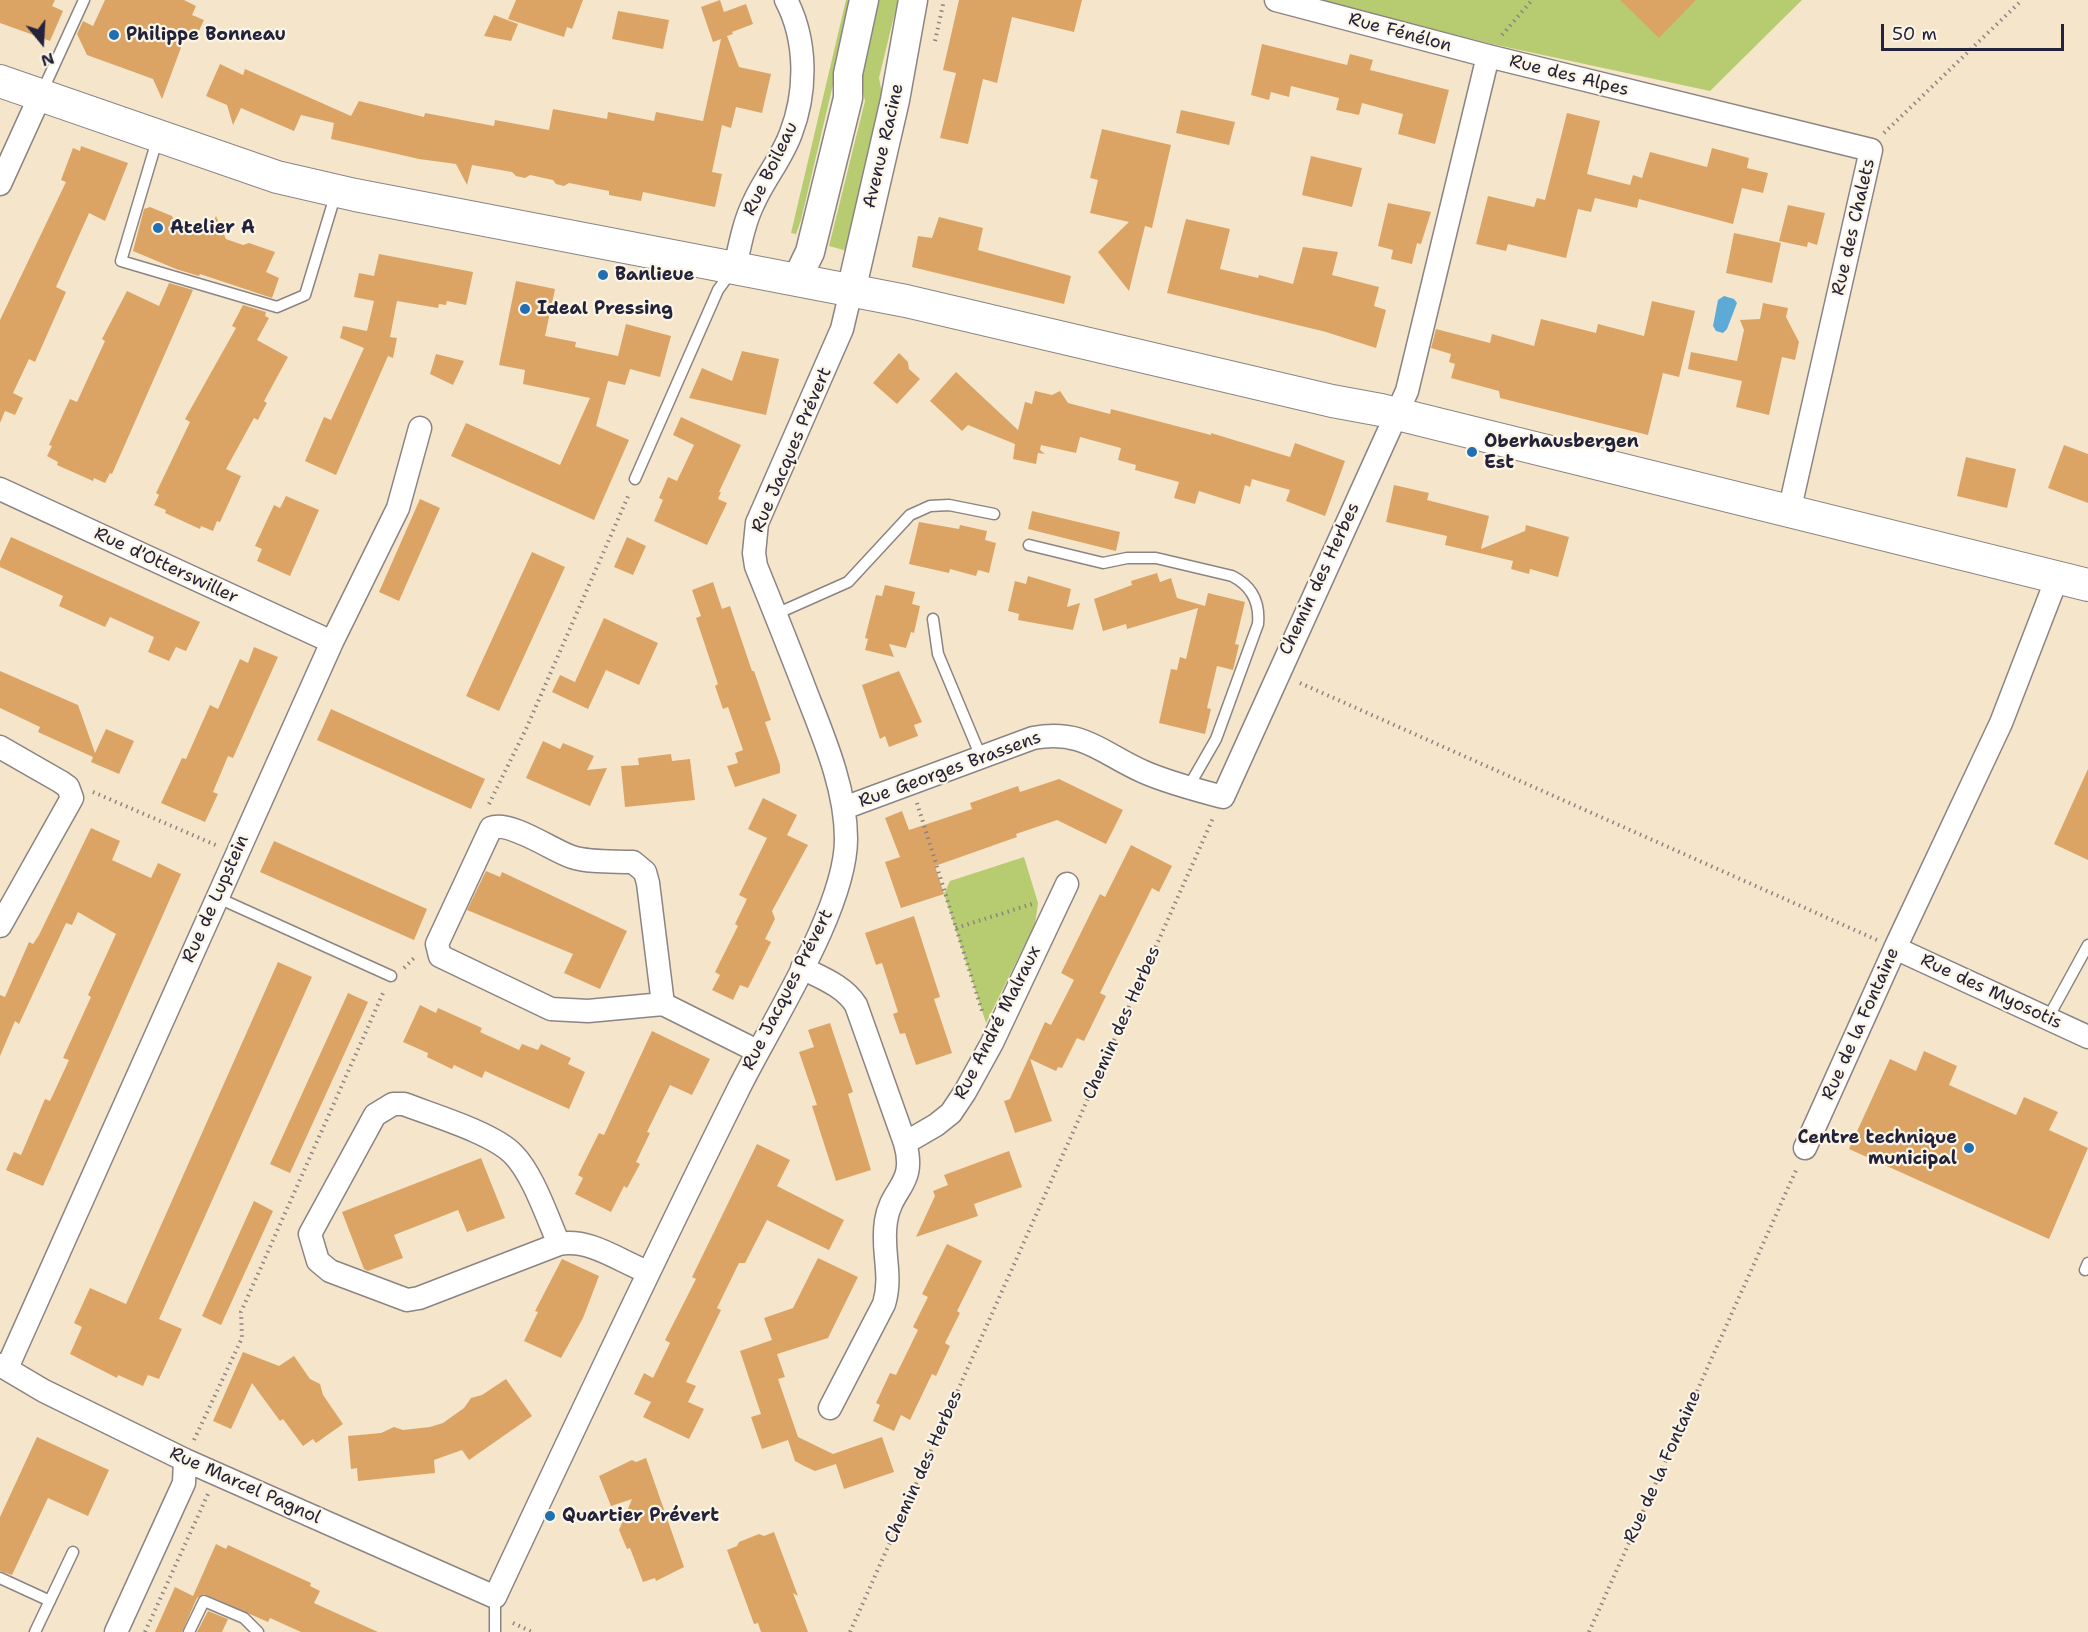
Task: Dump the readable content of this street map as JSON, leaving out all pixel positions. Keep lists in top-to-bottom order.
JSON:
{
  "streets": {
    "street": [
      "Rue Fénélon",
      "Rue des Alpes",
      "Avenue Racine",
      "Rue Boileau",
      "Rue des Chalets",
      "Rue Jacques Prévert",
      "Rue d'Otterswiller",
      "Chemin des Herbes",
      "Rue Georges Brassens",
      "Rue de Lupstein",
      "Rue des Myosotis",
      "Rue André Malraux",
      "Rue de la Fontaine",
      "Rue Marcel Pagnol"
    ]
  },
  "crossings": [
    ["Rue Fénélon", "Rue des Alpes"],
    ["Rue des Alpes", "Rue des Chalets"],
    ["Rue des Alpes", "Chemin des Herbes"],
    ["Avenue Racine", "Rue Jacques Prévert"],
    ["Rue Jacques Prévert", "Rue Georges Brassens"],
    ["Rue Jacques Prévert", "Rue Marcel Pagnol"],
    ["Rue d'Otterswiller", "Rue de Lupstein"],
    ["Chemin des Herbes", "Rue Georges Brassens"],
    ["Rue de Lupstein", "Rue Marcel Pagnol"],
    ["Rue des Myosotis", "Rue de la Fontaine"]
  ],
  "places": [
    "Philippe Bonneau",
    "Atelier A",
    "Banlieue",
    "Ideal Pressing",
    "Oberhausbergen Est",
    "Centre technique municipal",
    "Quartier Prévert"
  ],
  "scale_bar": "50 m",
  "north": "bottom"
}
